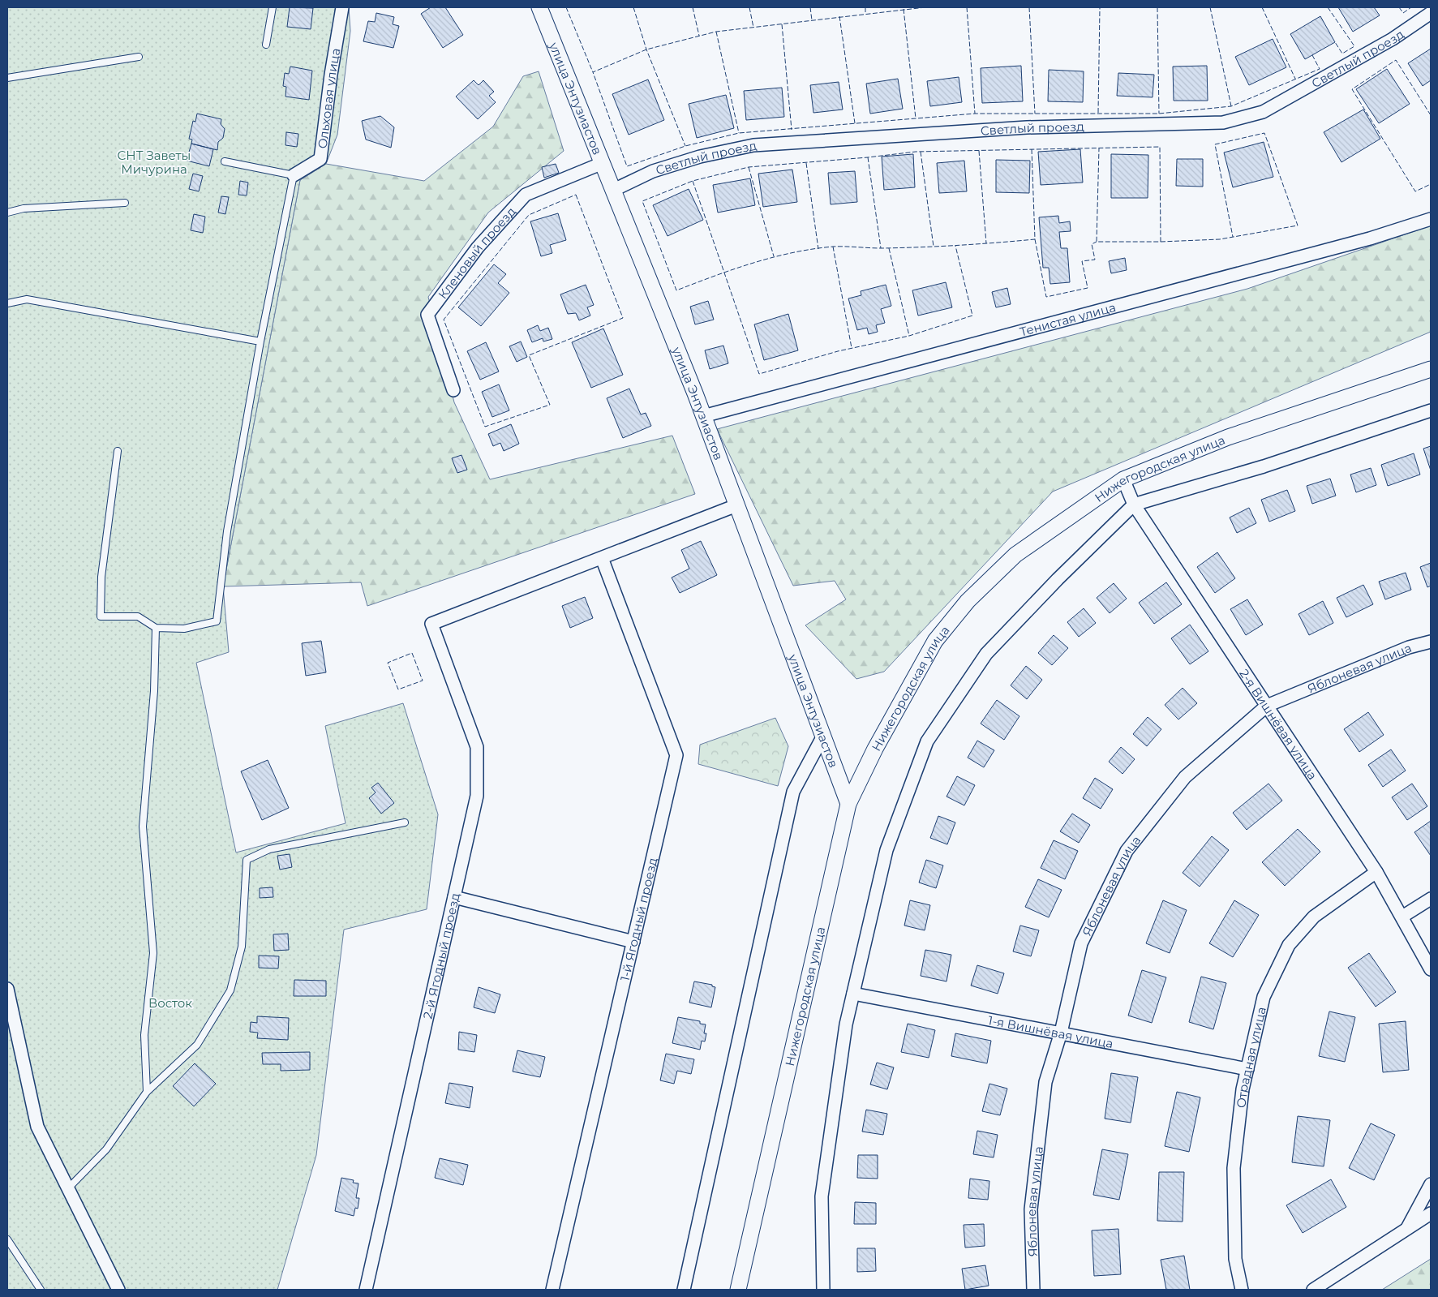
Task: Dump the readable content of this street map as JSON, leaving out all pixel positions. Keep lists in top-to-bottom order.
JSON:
{
  "streets": {
    "street": [
      "Светлый проезд",
      "Ольховая улица",
      "улица Энтузиастов",
      "Кленовый проезд",
      "Тенистая улица",
      "Нижегородская улица",
      "Яблоневая улица",
      "2-я Вишнёвая улица",
      "1-й Ягодный проезд",
      "2-й Ягодный проезд",
      "1-я Вишнёвая улица",
      "Отрадная улица"
    ]
  },
  "crossings": [
    ["Светлый проезд", "улица Энтузиастов"],
    ["улица Энтузиастов", "Кленовый проезд"],
    ["улица Энтузиастов", "Тенистая улица"],
    ["улица Энтузиастов", "Нижегородская улица"],
    ["Нижегородская улица", "2-я Вишнёвая улица"],
    ["Яблоневая улица", "2-я Вишнёвая улица"],
    ["Яблоневая улица", "1-я Вишнёвая улица"],
    ["2-я Вишнёвая улица", "Отрадная улица"],
    ["1-й Ягодный проезд", "2-й Ягодный проезд"],
    ["1-я Вишнёвая улица", "Отрадная улица"]
  ],
  "parks": ["СНТ Заветы Мичурина", "Восток"]
}
